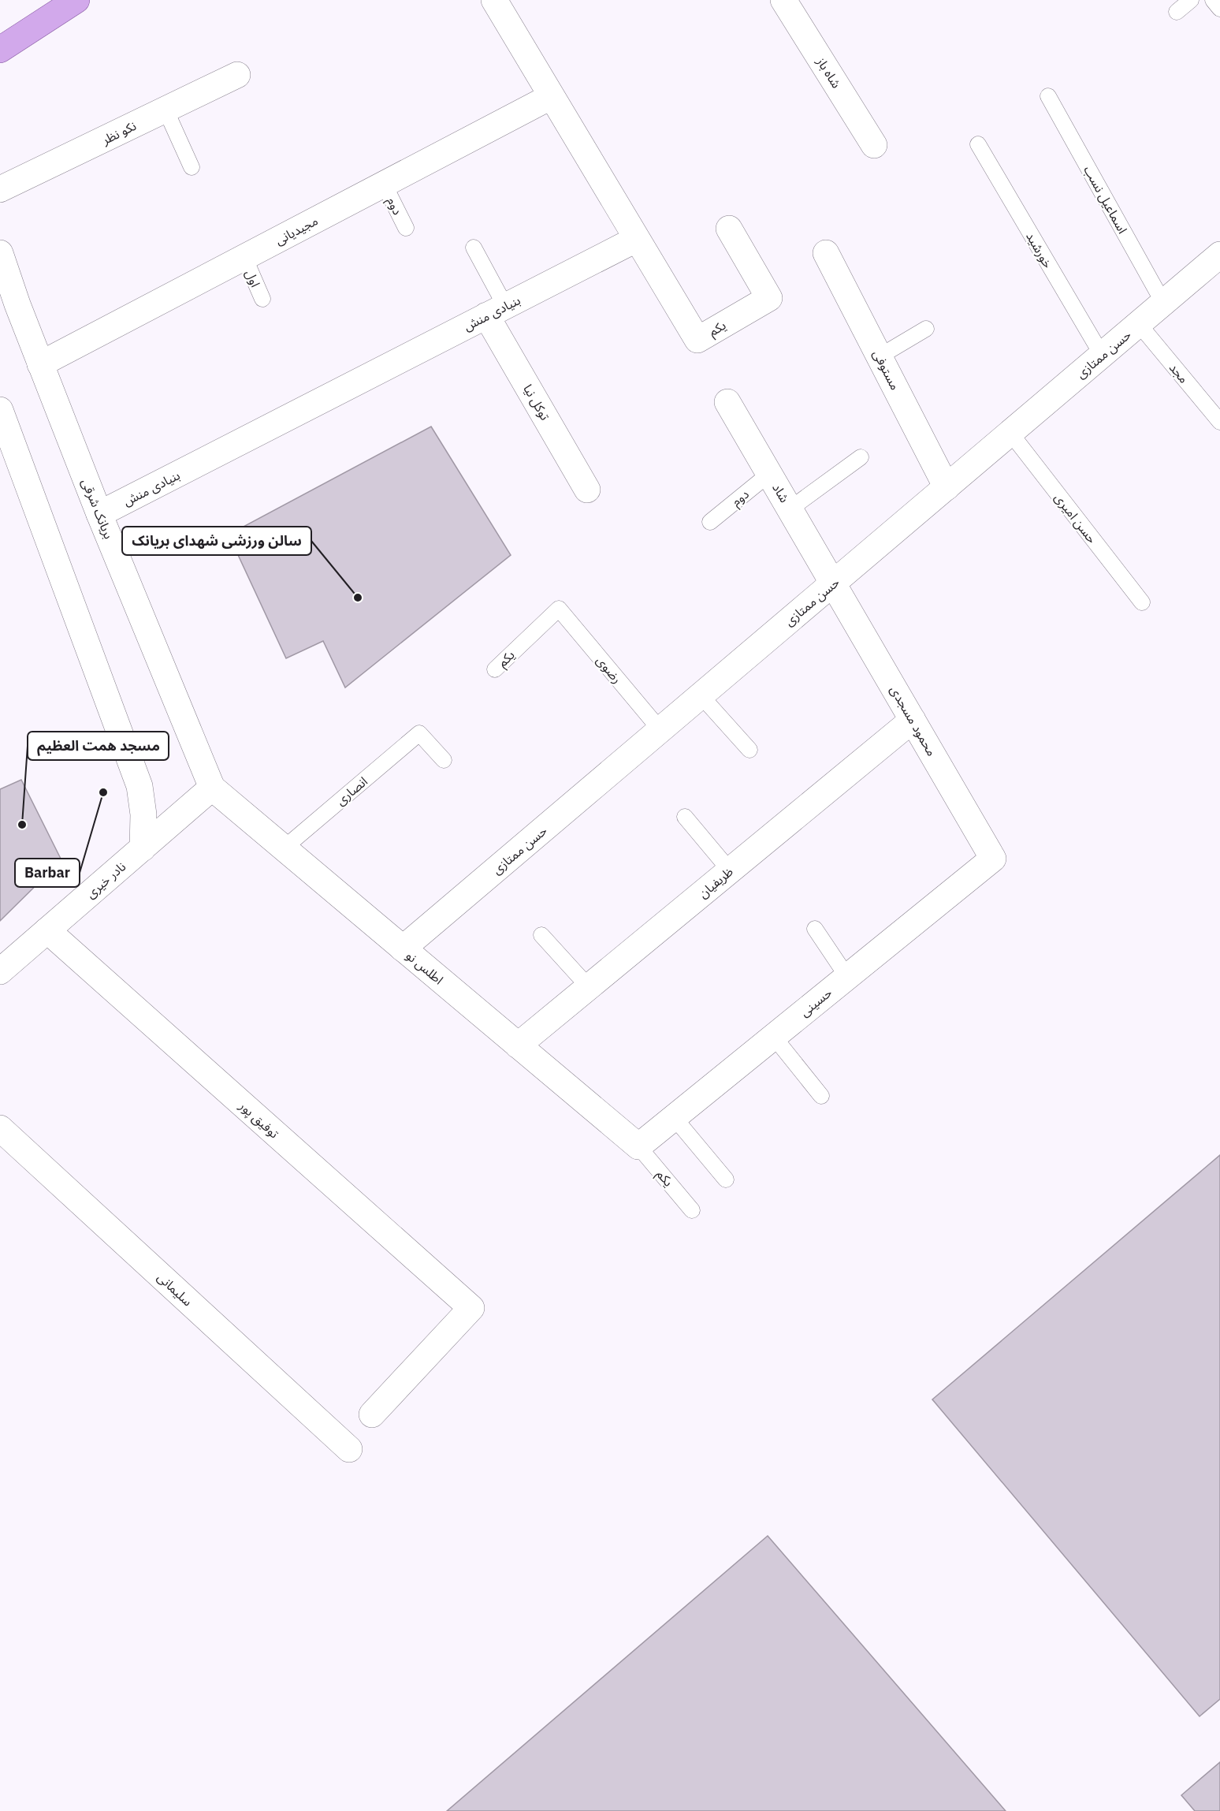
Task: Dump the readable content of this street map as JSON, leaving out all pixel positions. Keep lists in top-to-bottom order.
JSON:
{
  "streets": {
    "street": [
      "شاه باز",
      "نکو نظر",
      "مجیدیانی",
      "بنیادی منش",
      "یکم",
      "حسن ممتازی",
      "مستوفی",
      "توکل نیا",
      "شاد",
      "بریانک شرقی",
      "محمود مسجدی",
      "نادر خیری",
      "ظریفیان",
      "اطلس نو",
      "حسینی",
      "توفیق پور",
      "سلیمانی"
    ],
    "lane": [
      "اسماعیل نسب",
      "دوم",
      "خورشید",
      "اول",
      "مجد",
      "حسن امیری",
      "رضوی",
      "انصاری"
    ]
  },
  "crossings": [
    ["اسماعیل نسب", "حسن ممتازی"],
    ["دوم", "مجیدیانی"],
    ["دوم", "شاد"],
    ["مجیدیانی", "اول"],
    ["مجیدیانی", "بریانک شرقی"],
    ["خورشید", "حسن ممتازی"],
    ["بنیادی منش", "یکم"],
    ["بنیادی منش", "توکل نیا"],
    ["بنیادی منش", "بریانک شرقی"],
    ["یکم", "رضوی"],
    ["یکم", "اطلس نو"],
    ["یکم", "حسینی"],
    ["حسن ممتازی", "مستوفی"],
    ["حسن ممتازی", "مجد"],
    ["حسن ممتازی", "شاد"],
    ["حسن ممتازی", "حسن امیری"],
    ["حسن ممتازی", "رضوی"],
    ["حسن ممتازی", "محمود مسجدی"],
    ["حسن ممتازی", "اطلس نو"],
    ["شاد", "محمود مسجدی"],
    ["بریانک شرقی", "نادر خیری"],
    ["بریانک شرقی", "اطلس نو"],
    ["محمود مسجدی", "ظریفیان"],
    ["محمود مسجدی", "حسینی"],
    ["انصاری", "اطلس نو"],
    ["نادر خیری", "اطلس نو"],
    ["نادر خیری", "توفیق پور"],
    ["ظریفیان", "اطلس نو"],
    ["اطلس نو", "حسینی"]
  ],
  "places": ["سالن ورزشی شهدای بریانک", "Barbar", "مسجد همت العظیم"]
}
